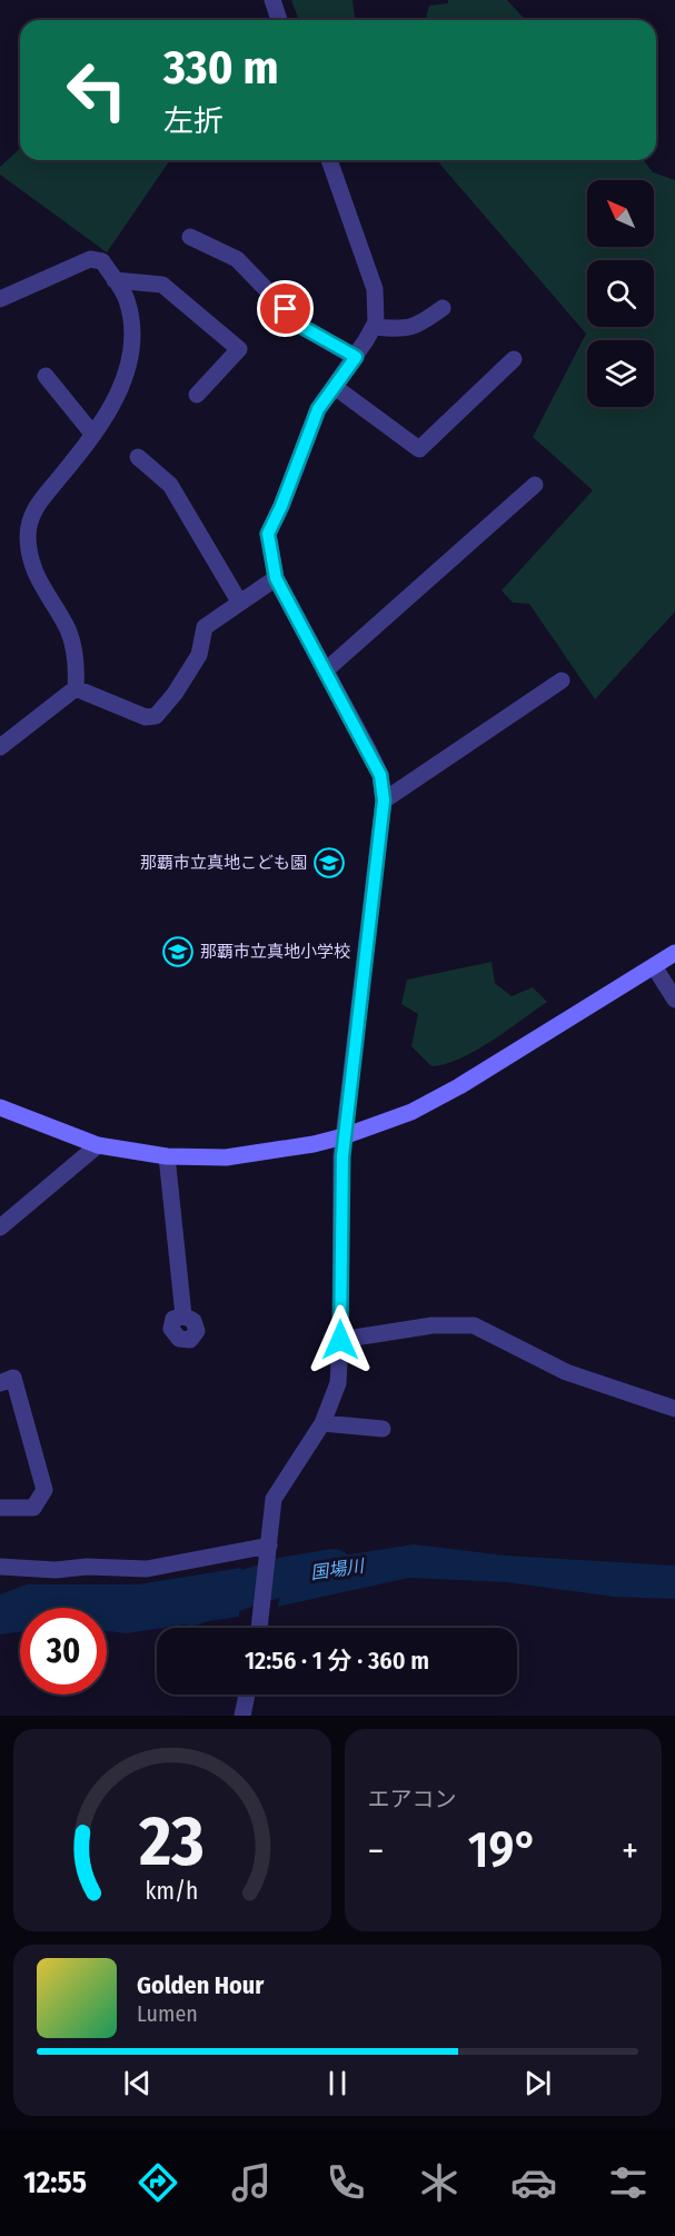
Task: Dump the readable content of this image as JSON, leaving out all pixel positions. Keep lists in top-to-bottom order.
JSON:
{
  "water": ["国場川"],
  "places": {
    "school or university": ["那覇市立真地こども園", "那覇市立真地小学校"]
  },
  "north": "top left",
  "page": {
    "turn": ["330 m", "左折"],
    "limit": "30",
    "trip": "12:56 · 1 分 · 360 m",
    "tile": "エアコン",
    "heat": ["−", "19°", "+"],
    "song": ["Golden Hour", "Lumen"],
    "tabs": "12:55",
    "gauge": ["23", "km/h"]
  }
}
